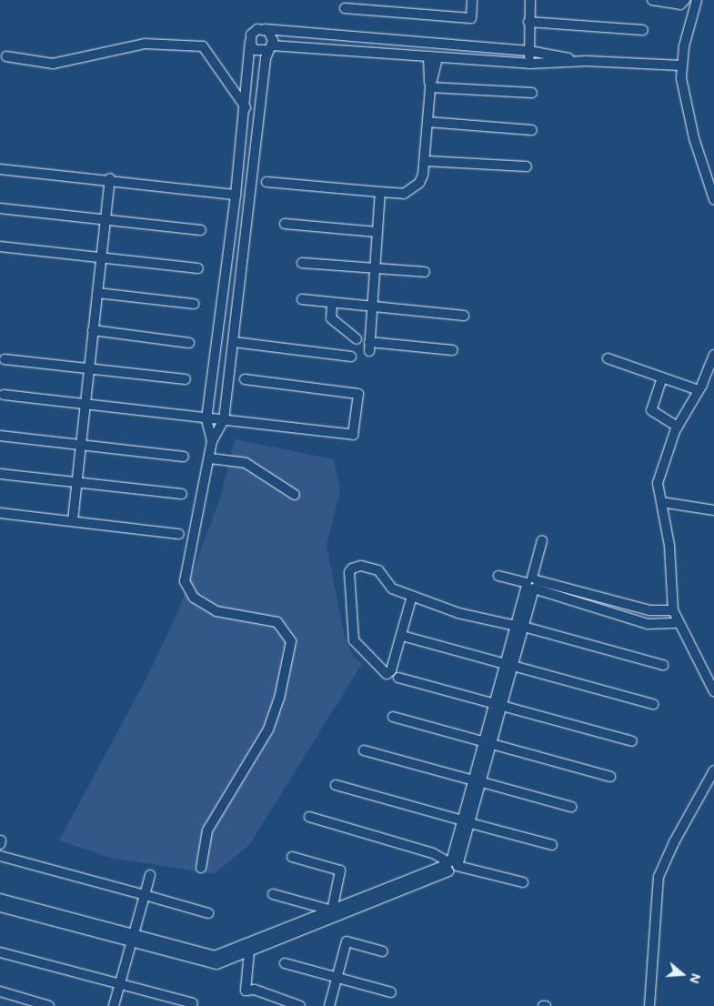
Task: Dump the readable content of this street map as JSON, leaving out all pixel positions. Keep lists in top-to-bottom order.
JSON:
{
  "north": "right"
}
